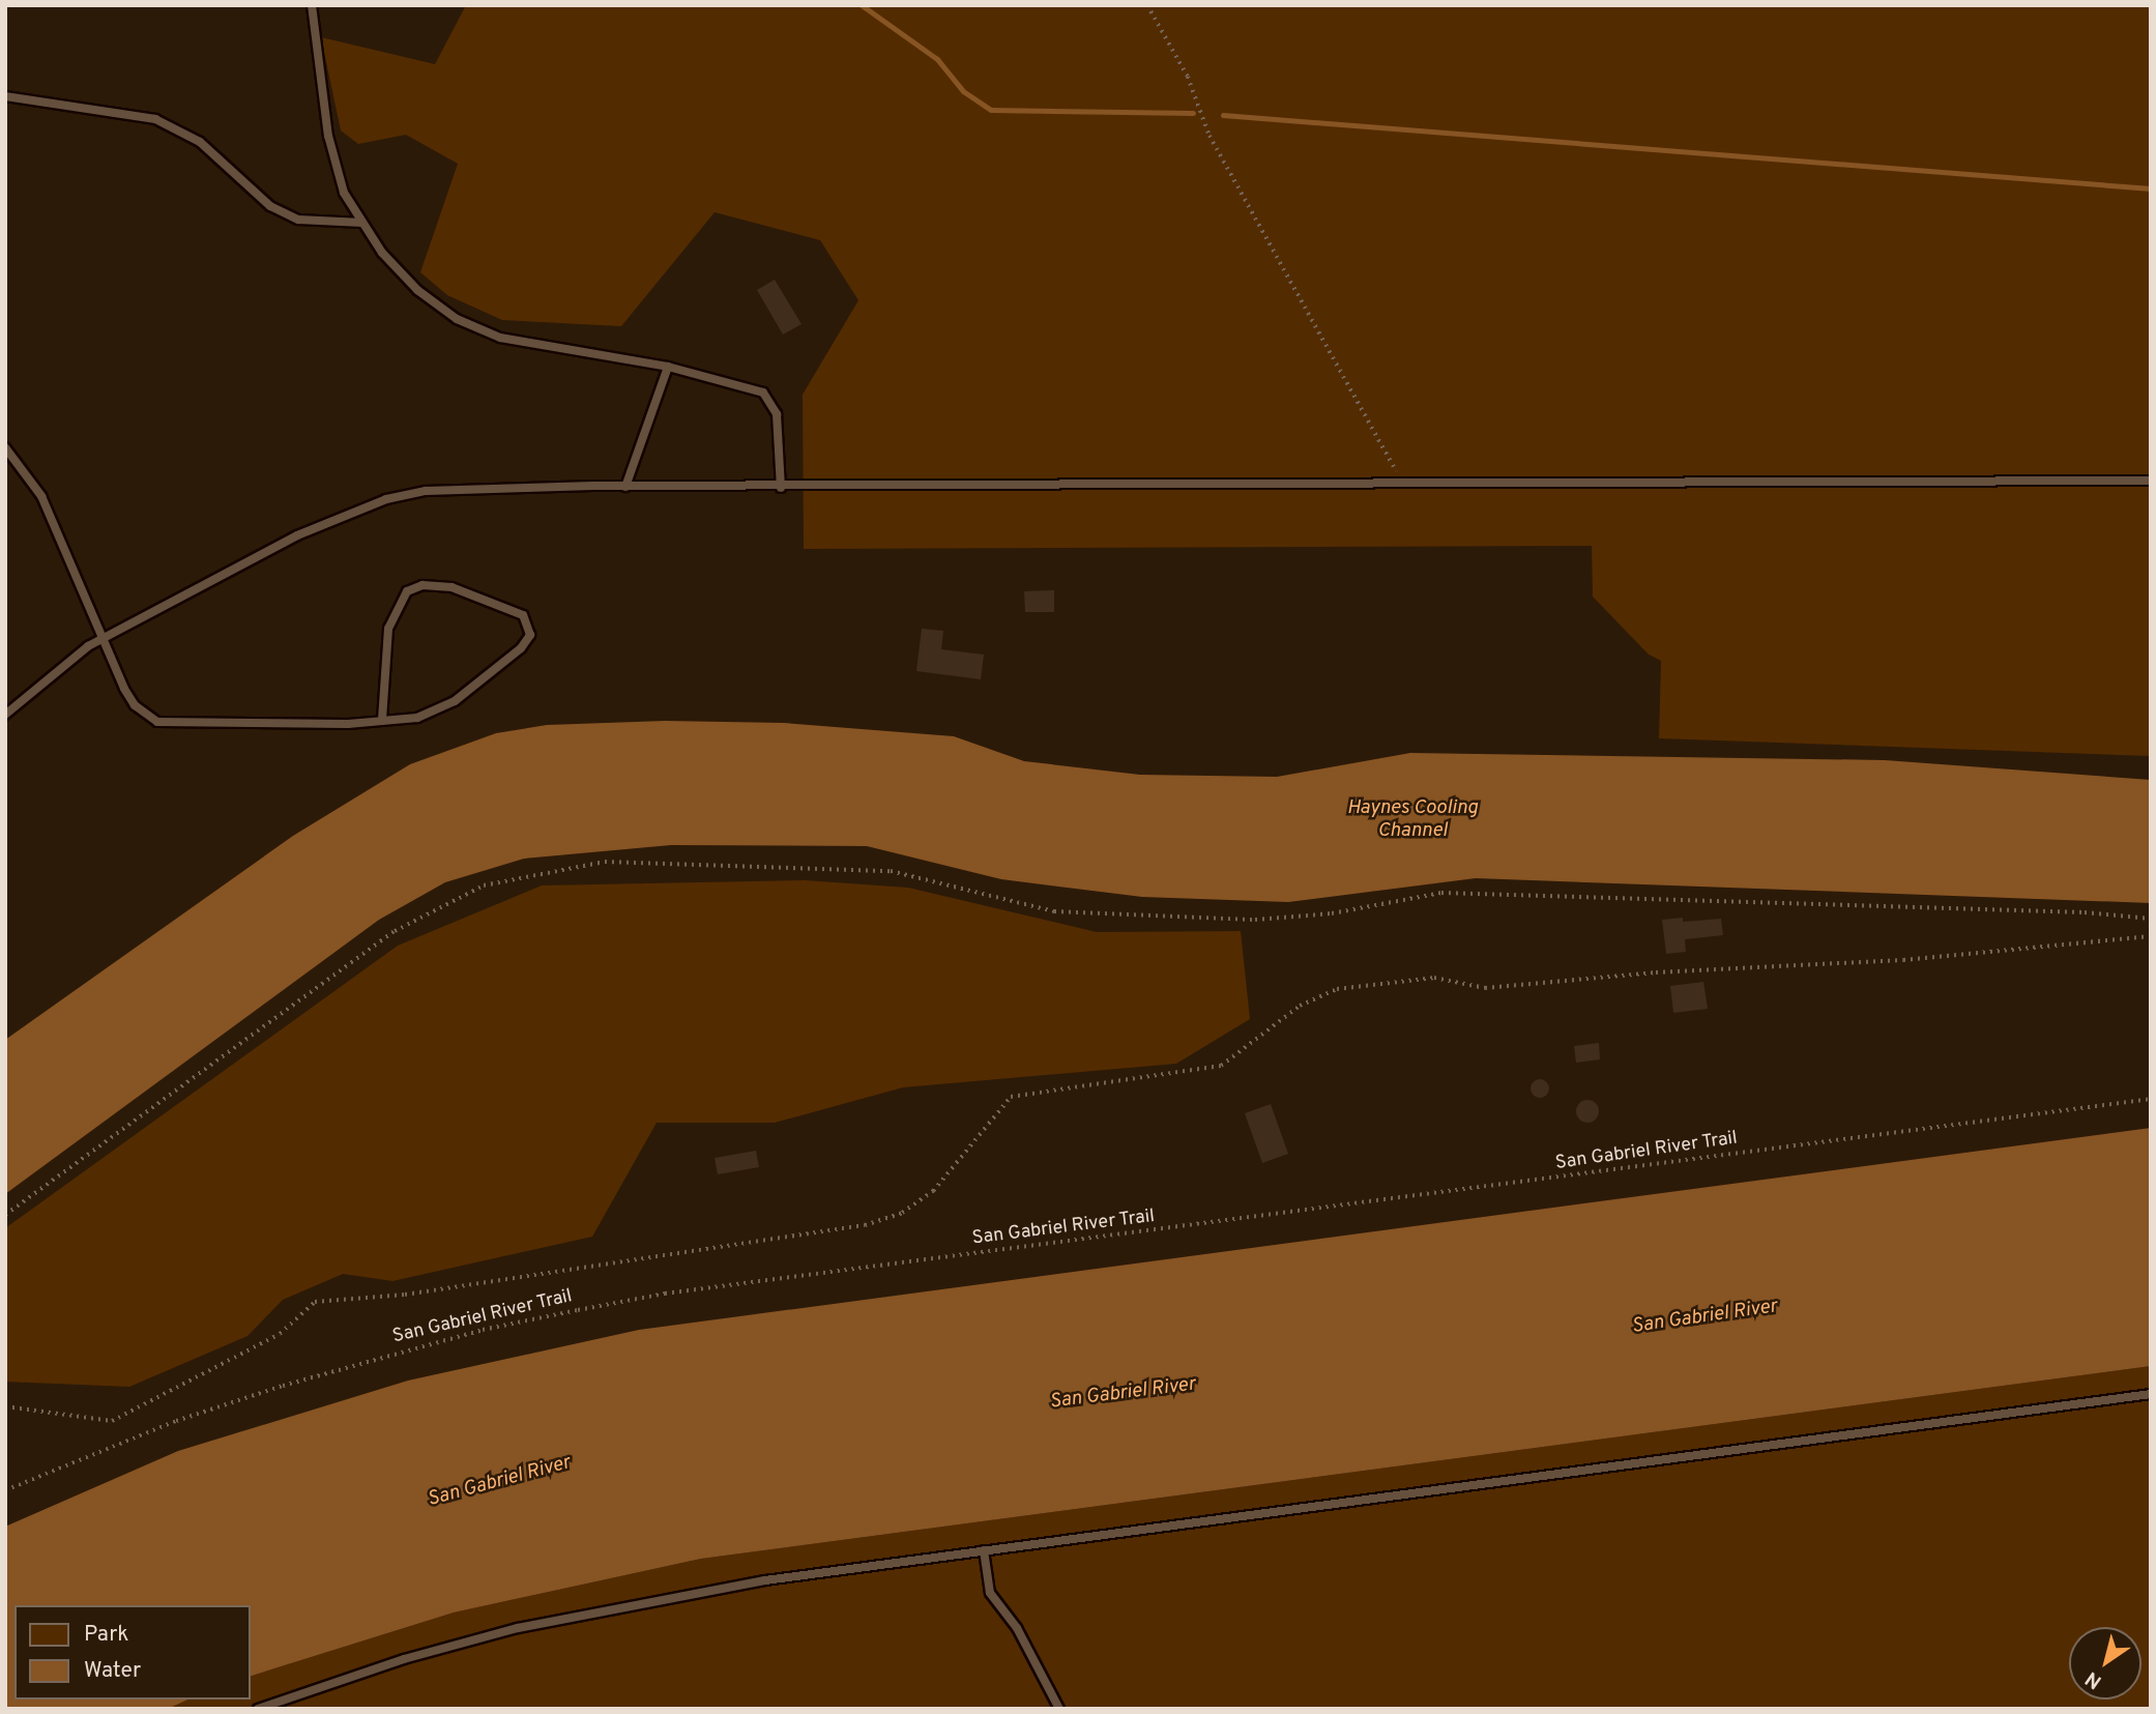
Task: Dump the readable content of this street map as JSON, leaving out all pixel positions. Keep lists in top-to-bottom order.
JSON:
{
  "streets": {
    "path": ["San Gabriel River Trail"]
  },
  "water": ["Haynes Cooling Channel", "San Gabriel River"],
  "legend": ["Park", "Water"],
  "north": "bottom left"
}
